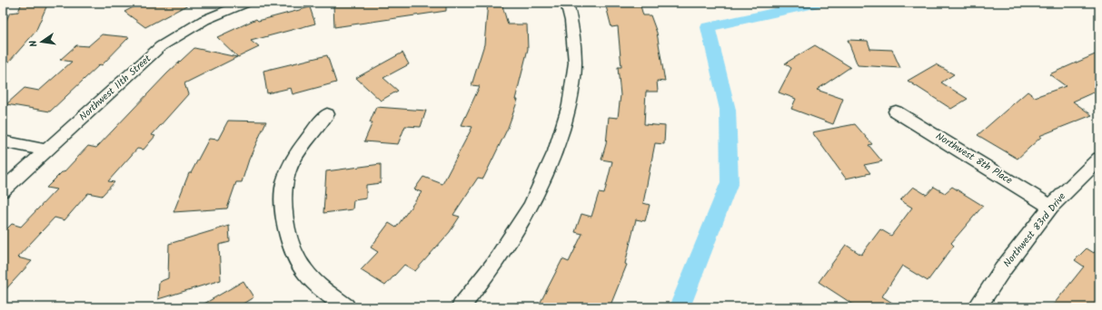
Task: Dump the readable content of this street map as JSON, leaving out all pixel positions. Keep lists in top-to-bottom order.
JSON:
{
  "streets": {
    "street": ["Northwest 11th Street", "Northwest 8th Place", "Northwest 83rd Drive"]
  },
  "crossings": [
    ["Northwest 8th Place", "Northwest 83rd Drive"]
  ],
  "north": "left"
}
